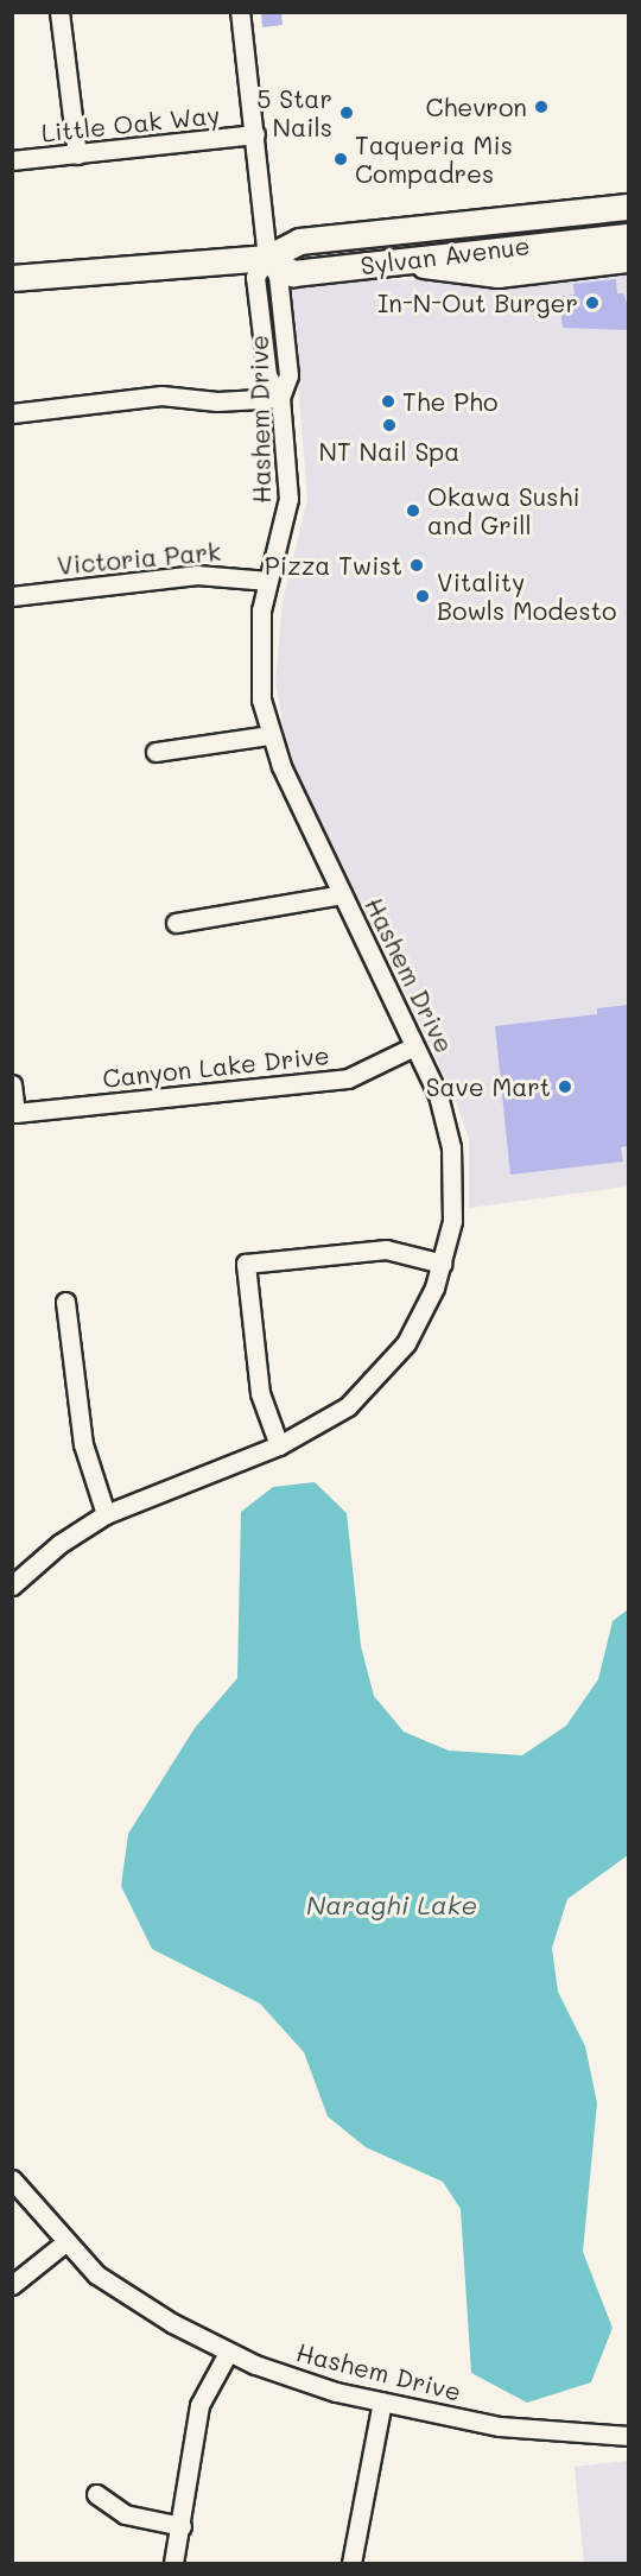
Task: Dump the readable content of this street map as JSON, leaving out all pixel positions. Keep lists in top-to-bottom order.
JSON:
{
  "streets": {
    "main road": ["Sylvan Avenue"],
    "street": [
      "Little Oak Way",
      "Hashem Drive",
      "Victoria Park",
      "Canyon Lake Drive"
    ]
  },
  "crossings": [
    ["Sylvan Avenue", "Hashem Drive"],
    ["Hashem Drive", "Victoria Park"],
    ["Hashem Drive", "Canyon Lake Drive"]
  ],
  "water": ["Naraghi Lake"],
  "places": [
    "Chevron",
    "5 Star Nails",
    "Taqueria Mis Compadres",
    "In-N-Out Burger",
    "The Pho",
    "NT Nail Spa",
    "Okawa Sushi and Grill",
    "Pizza Twist",
    "Vitality Bowls Modesto",
    "Save Mart"
  ]
}
